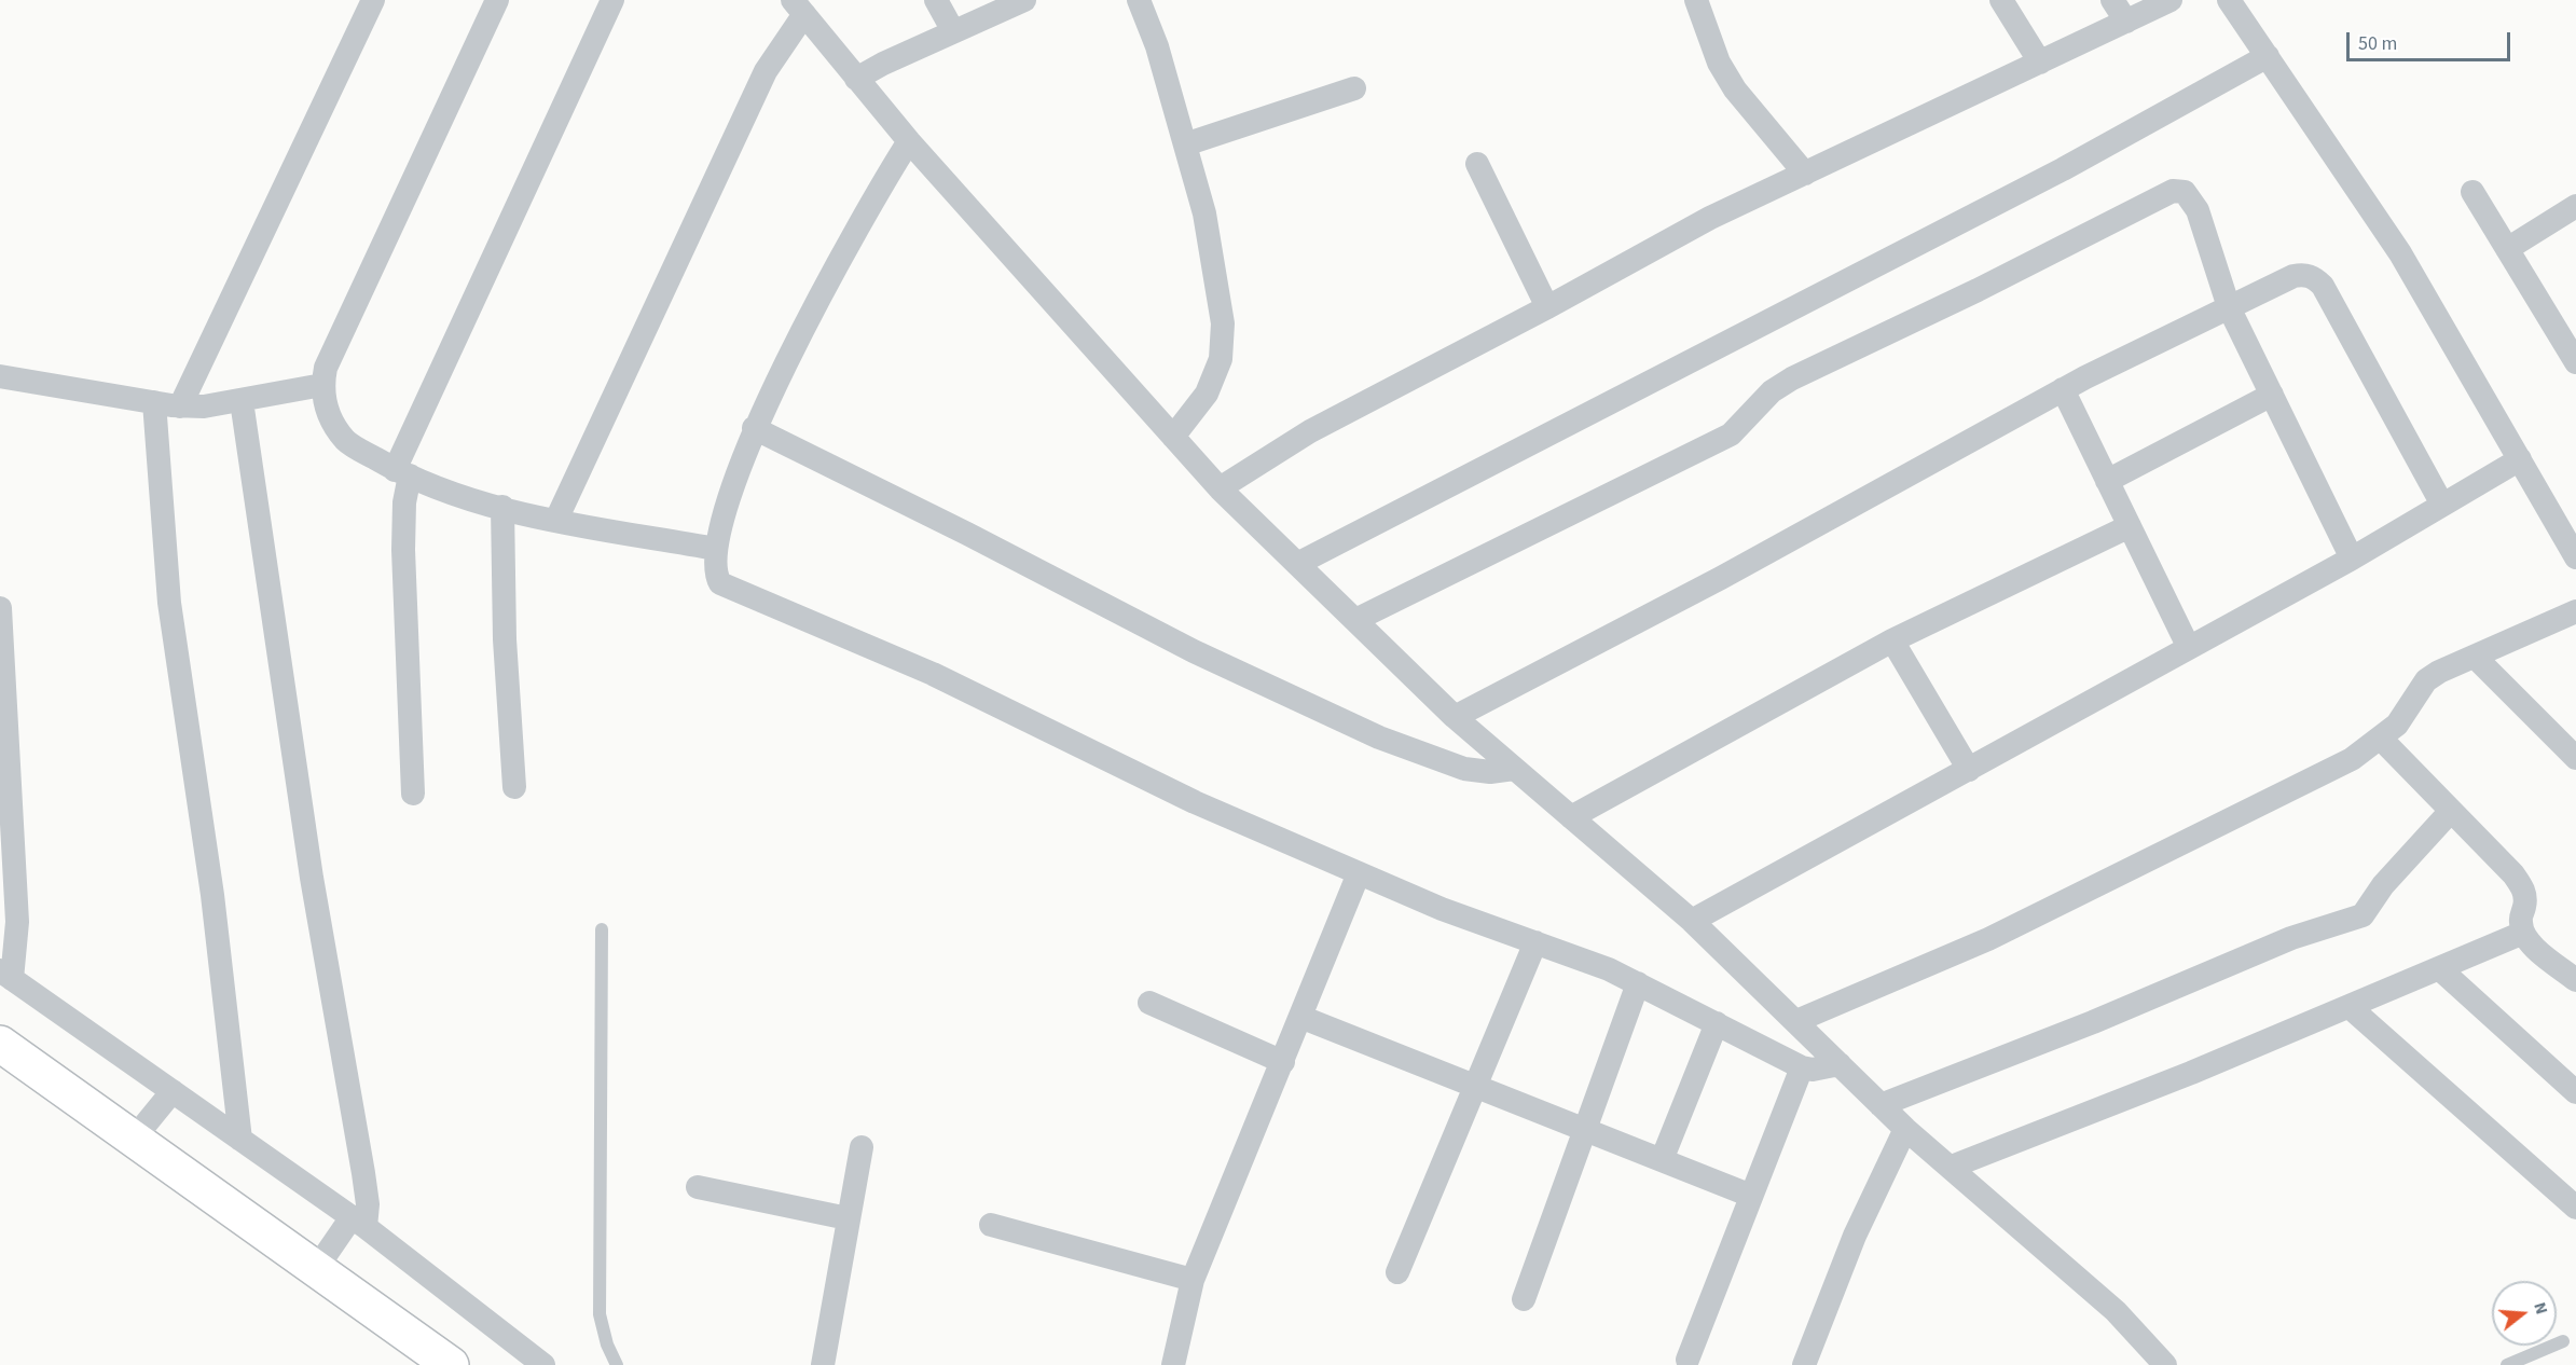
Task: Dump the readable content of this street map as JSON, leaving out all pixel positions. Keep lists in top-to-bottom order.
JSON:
{
  "scale_bar": "50 m",
  "north": "right"
}
